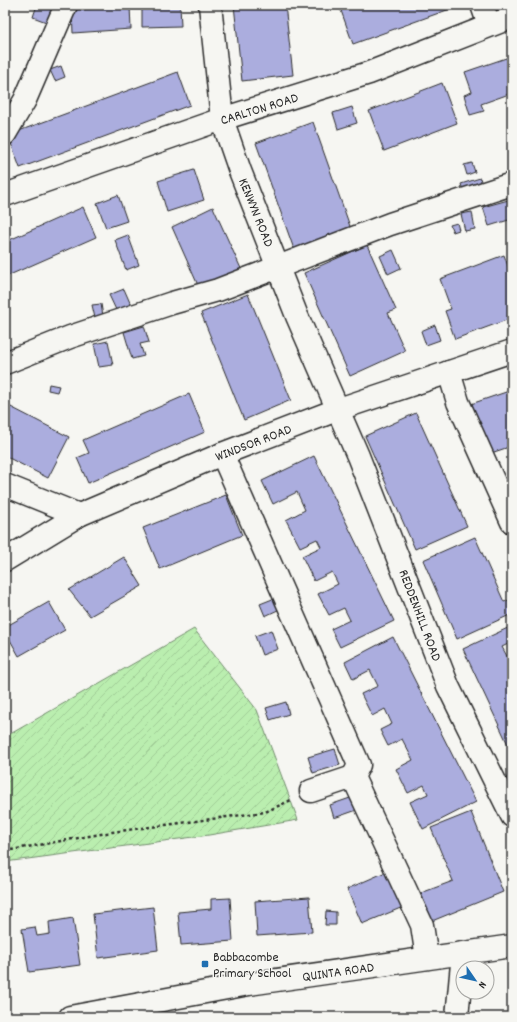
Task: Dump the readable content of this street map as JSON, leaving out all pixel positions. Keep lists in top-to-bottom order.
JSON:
{
  "streets": {
    "street": [
      "CARLTON ROAD",
      "KENWYN ROAD",
      "WINDSOR ROAD",
      "REDDENHILL ROAD",
      "QUINTA ROAD"
    ]
  },
  "crossings": [
    ["CARLTON ROAD", "KENWYN ROAD"],
    ["KENWYN ROAD", "WINDSOR ROAD"],
    ["KENWYN ROAD", "REDDENHILL ROAD"],
    ["WINDSOR ROAD", "REDDENHILL ROAD"]
  ],
  "places": {
    "transit": ["Babbacombe Primary School"]
  },
  "north": "bottom right"
}
